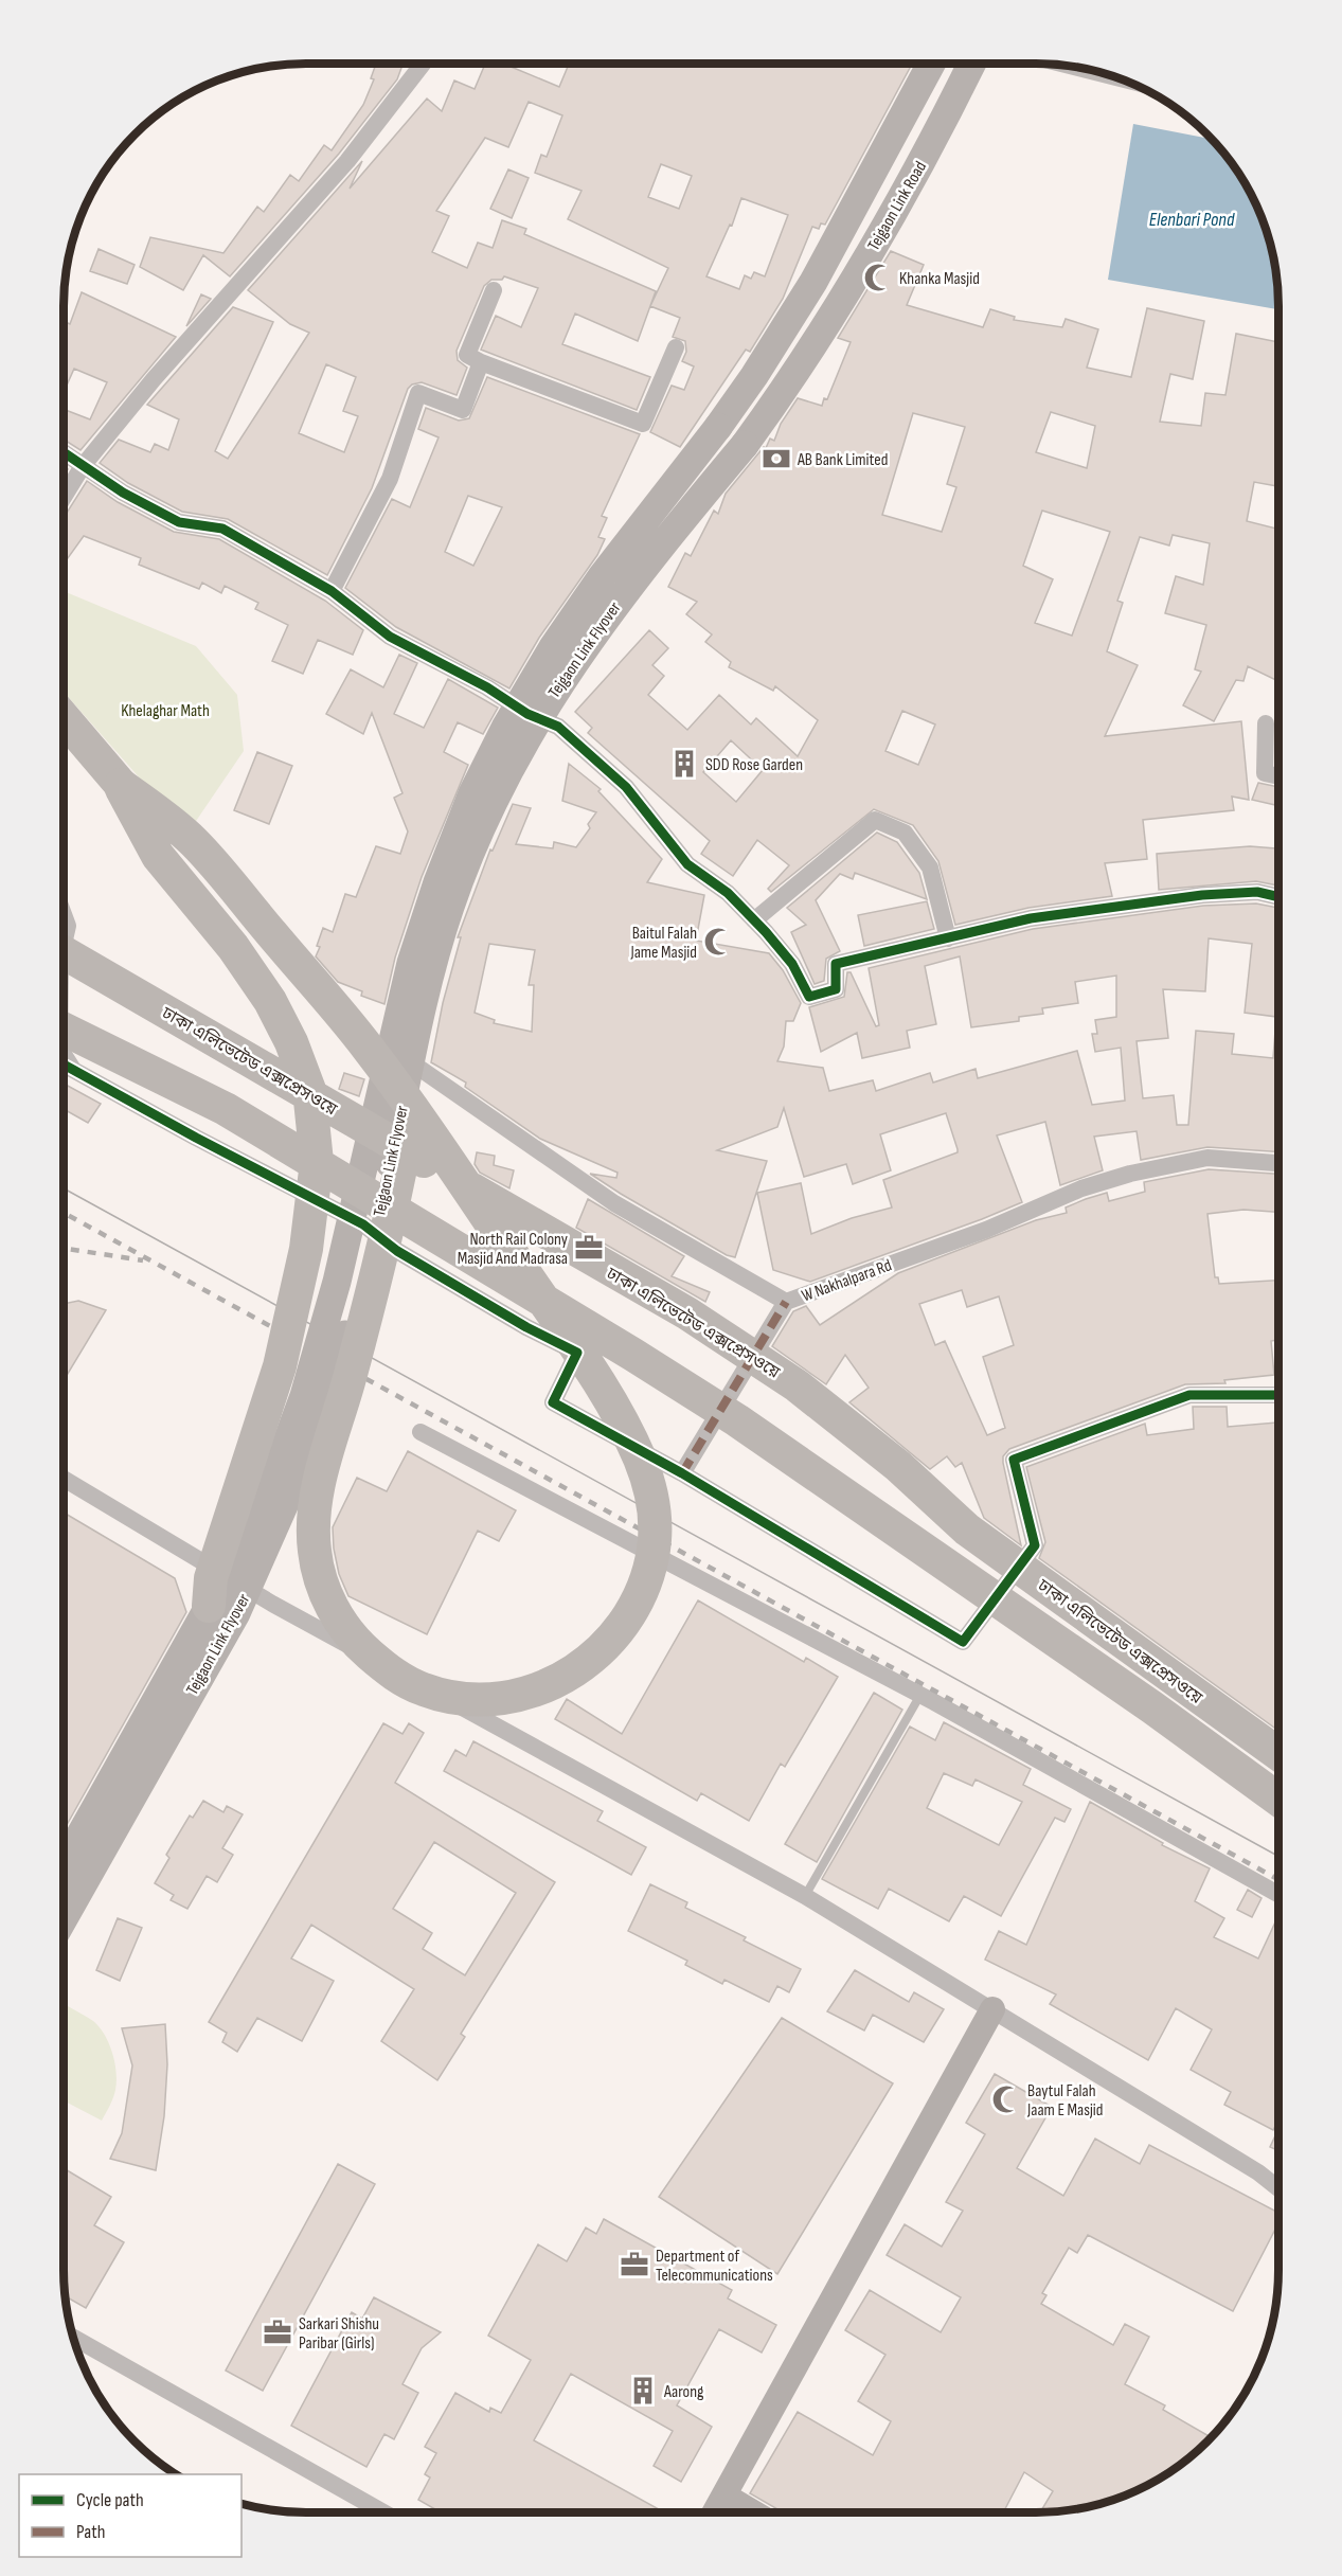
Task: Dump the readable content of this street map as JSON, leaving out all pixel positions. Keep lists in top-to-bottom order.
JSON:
{
  "streets": {
    "highway": ["ঢাকা এলিভেটেড এক্সপ্রেসওয়ে"],
    "main road": ["Tejgaon Link Road", "Tejgaon Link Flyover"],
    "street": ["W Nakhalpara Rd"]
  },
  "crossings": [
    ["Tejgaon Link Road", "Tejgaon Link Flyover"],
    ["Tejgaon Link Flyover", "W Nakhalpara Rd"]
  ],
  "water": ["Elenbari Pond"],
  "parks": ["Khelaghar Math"],
  "places": {
    "mosque": ["Khanka Masjid", "Baitul Falah Jame Masjid", "Baytul Falah Jaam E Masjid"],
    "bank": ["AB Bank Limited"],
    "building": ["SDD Rose Garden", "Aarong"],
    "office": ["North Rail Colony Masjid And Madrasa", "Department of Telecommunications", "Sarkari Shishu Paribar (Girls)"]
  },
  "legend": ["Cycle path", "Path"]
}
